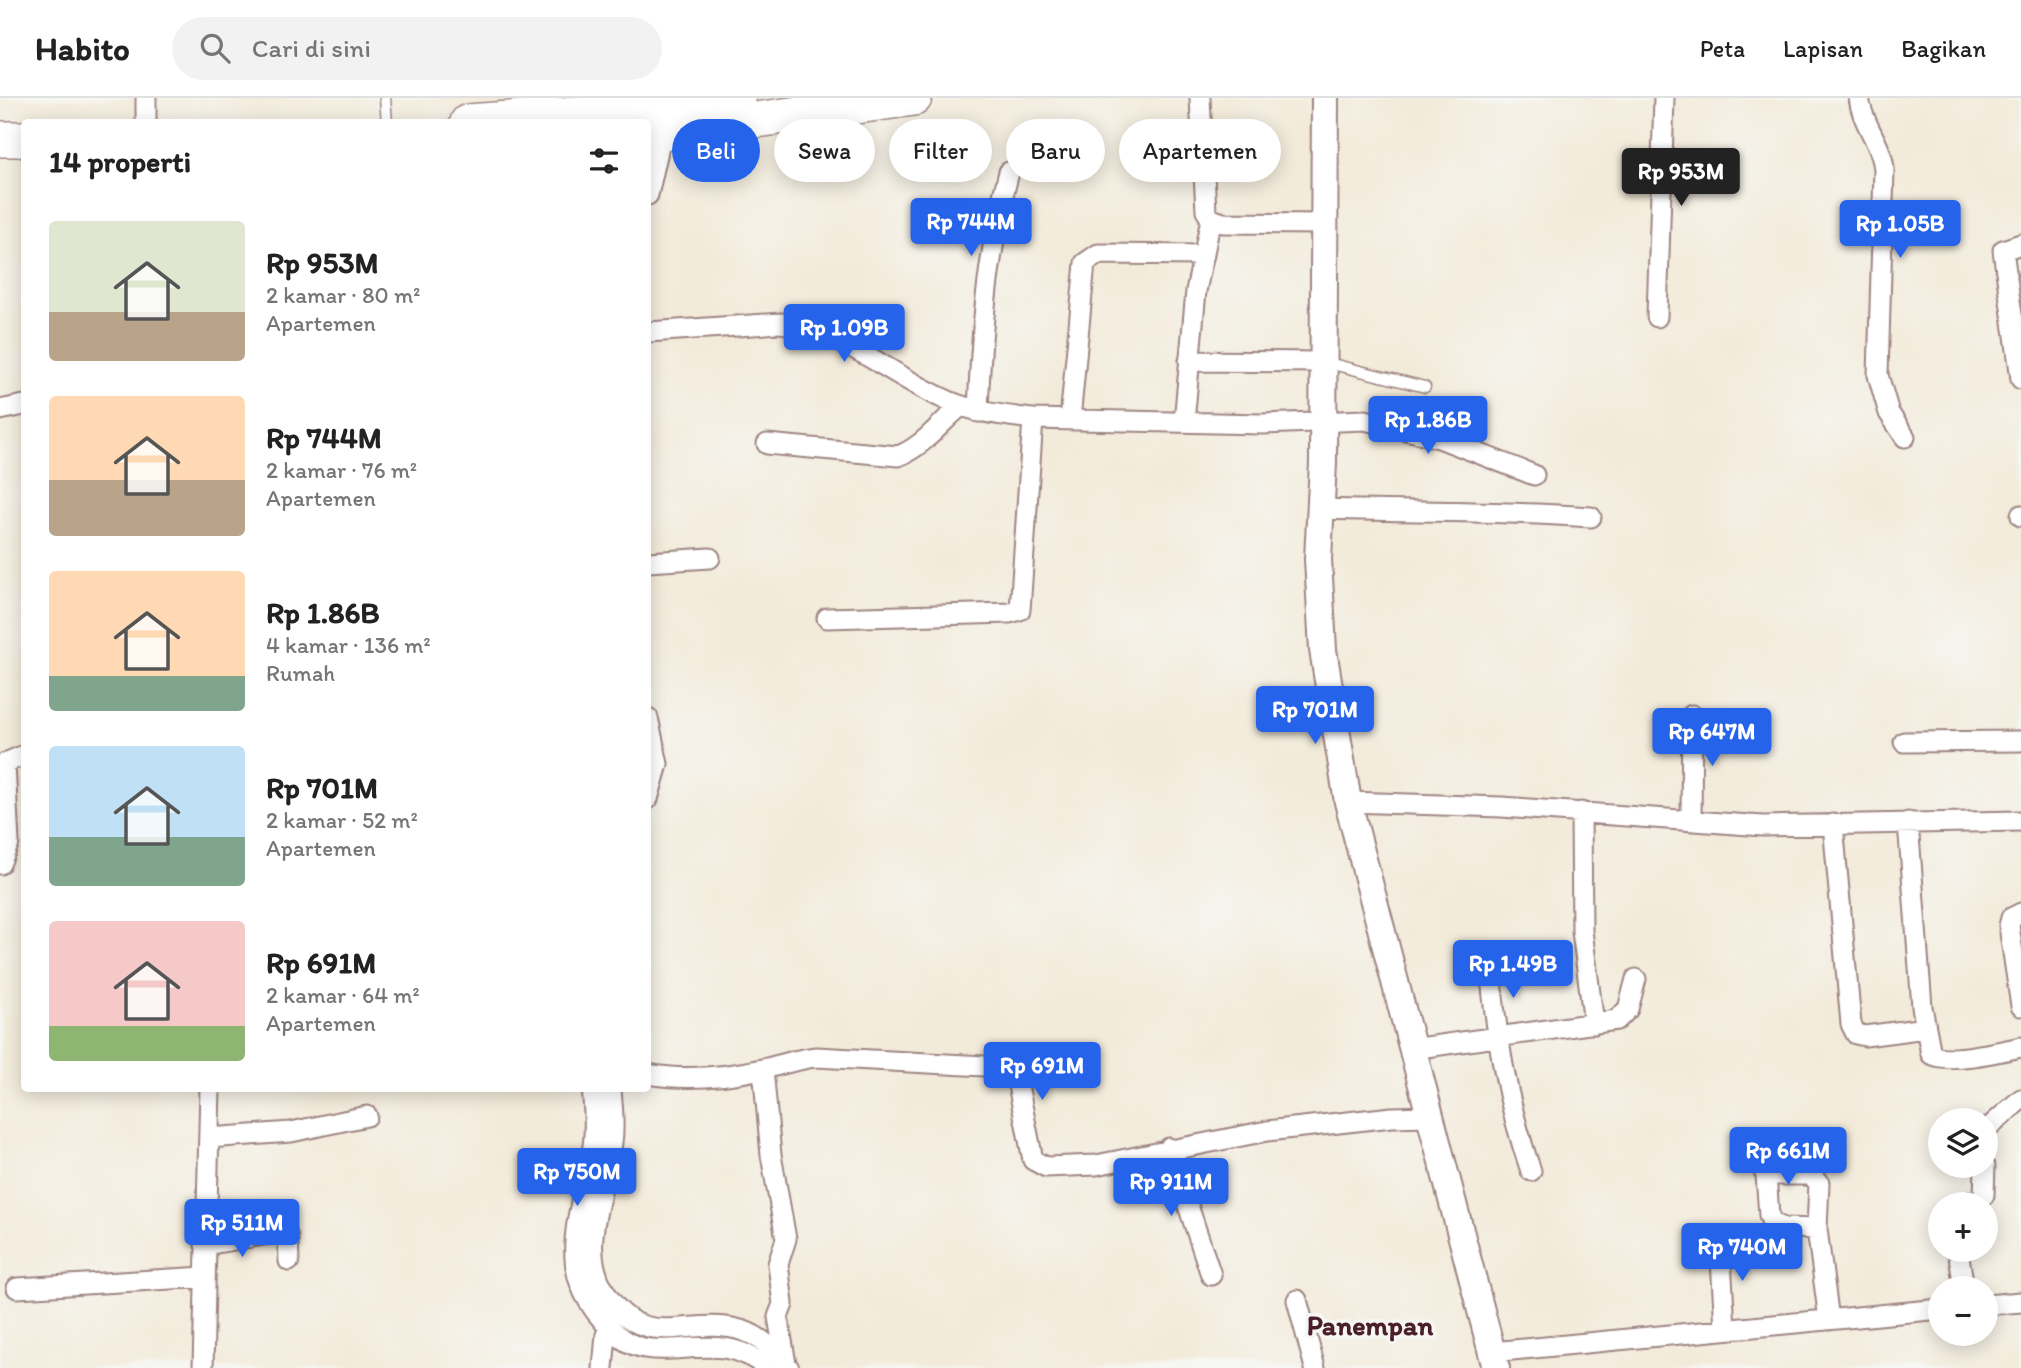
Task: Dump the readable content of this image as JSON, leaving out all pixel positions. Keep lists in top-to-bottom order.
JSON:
{
  "districts": ["Panempan"],
  "page": {
    "header": "Habito",
    "search": "Cari di sini",
    "nav": ["Peta", "Lapisan", "Bagikan"],
    "chip": [
      "Beli",
      "Sewa",
      "Filter",
      "Baru",
      "Apartemen"
    ],
    "heading": "14 properti",
    "price": [
      "Rp 953M",
      "Rp 744M",
      "Rp 1.05B",
      "Rp 1.09B",
      "Rp 1.86B",
      "Rp 701M",
      "Rp 647M",
      "Rp 1.49B",
      "Rp 691M",
      "Rp 661M",
      "Rp 750M",
      "Rp 911M",
      "Rp 511M",
      "Rp 740M"
    ],
    "list": [
      {
        "name": "Rp 953M",
        "note": "2 kamar · 80 m² · Apartemen"
      },
      {
        "name": "Rp 744M",
        "note": "2 kamar · 76 m² · Apartemen"
      },
      {
        "name": "Rp 1.86B",
        "note": "4 kamar · 136 m² · Rumah"
      },
      {
        "name": "Rp 701M",
        "note": "2 kamar · 52 m² · Apartemen"
      },
      {
        "name": "Rp 691M",
        "note": "2 kamar · 64 m² · Apartemen"
      }
    ],
    "map_buttons": ["+", "−"]
  }
}
